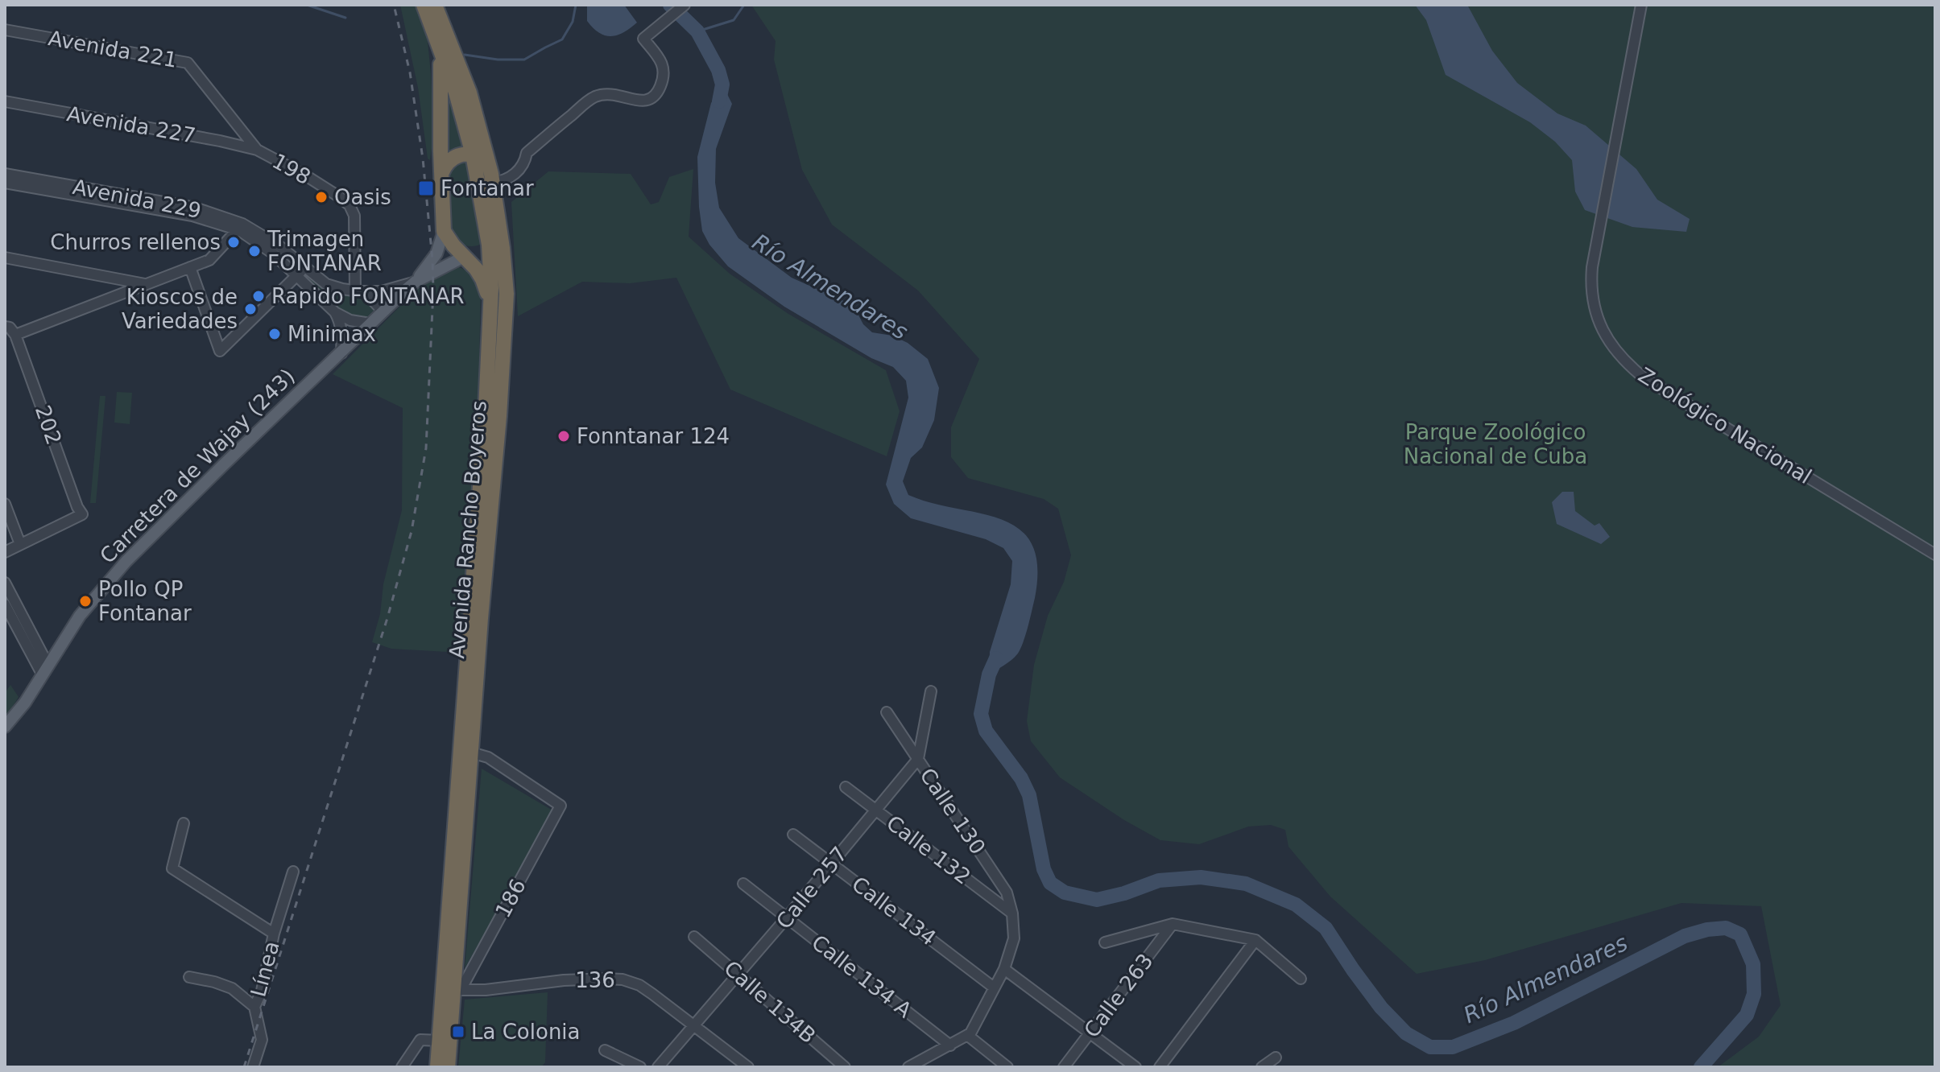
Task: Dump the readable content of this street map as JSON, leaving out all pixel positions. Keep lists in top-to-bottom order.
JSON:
{
  "streets": {
    "highway": ["Avenida Rancho Boyeros"],
    "main road": ["Carretera de Wajay (243)"],
    "street": [
      "Avenida 221",
      "Avenida 227",
      "198",
      "Avenida 229",
      "202",
      "Zoológico Nacional",
      "Calle 130",
      "Calle 132",
      "Calle 257",
      "186",
      "Calle 134",
      "Línea",
      "Calle 134 A",
      "136",
      "Calle 263",
      "Calle 134B"
    ]
  },
  "crossings": [
    ["Avenida 221", "Avenida 227"],
    ["Avenida 221", "198"],
    ["Avenida 227", "198"],
    ["198", "Avenida 229"],
    ["Avenida 229", "Carretera de Wajay (243)"],
    ["Avenida Rancho Boyeros", "186"],
    ["Avenida Rancho Boyeros", "136"],
    ["Calle 130", "Calle 132"],
    ["Calle 130", "Calle 257"],
    ["Calle 132", "Calle 257"],
    ["Calle 257", "Calle 134"],
    ["Calle 257", "Calle 134 A"],
    ["Calle 257", "136"],
    ["Calle 257", "Calle 134B"],
    ["186", "136"]
  ],
  "water": ["Río Almendares"],
  "parks": ["Parque Zoológico Nacional de Cuba"],
  "places": {
    "transit": ["Fontanar", "La Colonia"],
    "other": [
      "Oasis",
      "Churros rellenos",
      "Trimagen FONTANAR",
      "Rapido FONTANAR",
      "Kioscos de Variedades",
      "Minimax",
      "Fonntanar 124",
      "Pollo QP Fontanar"
    ]
  }
}
